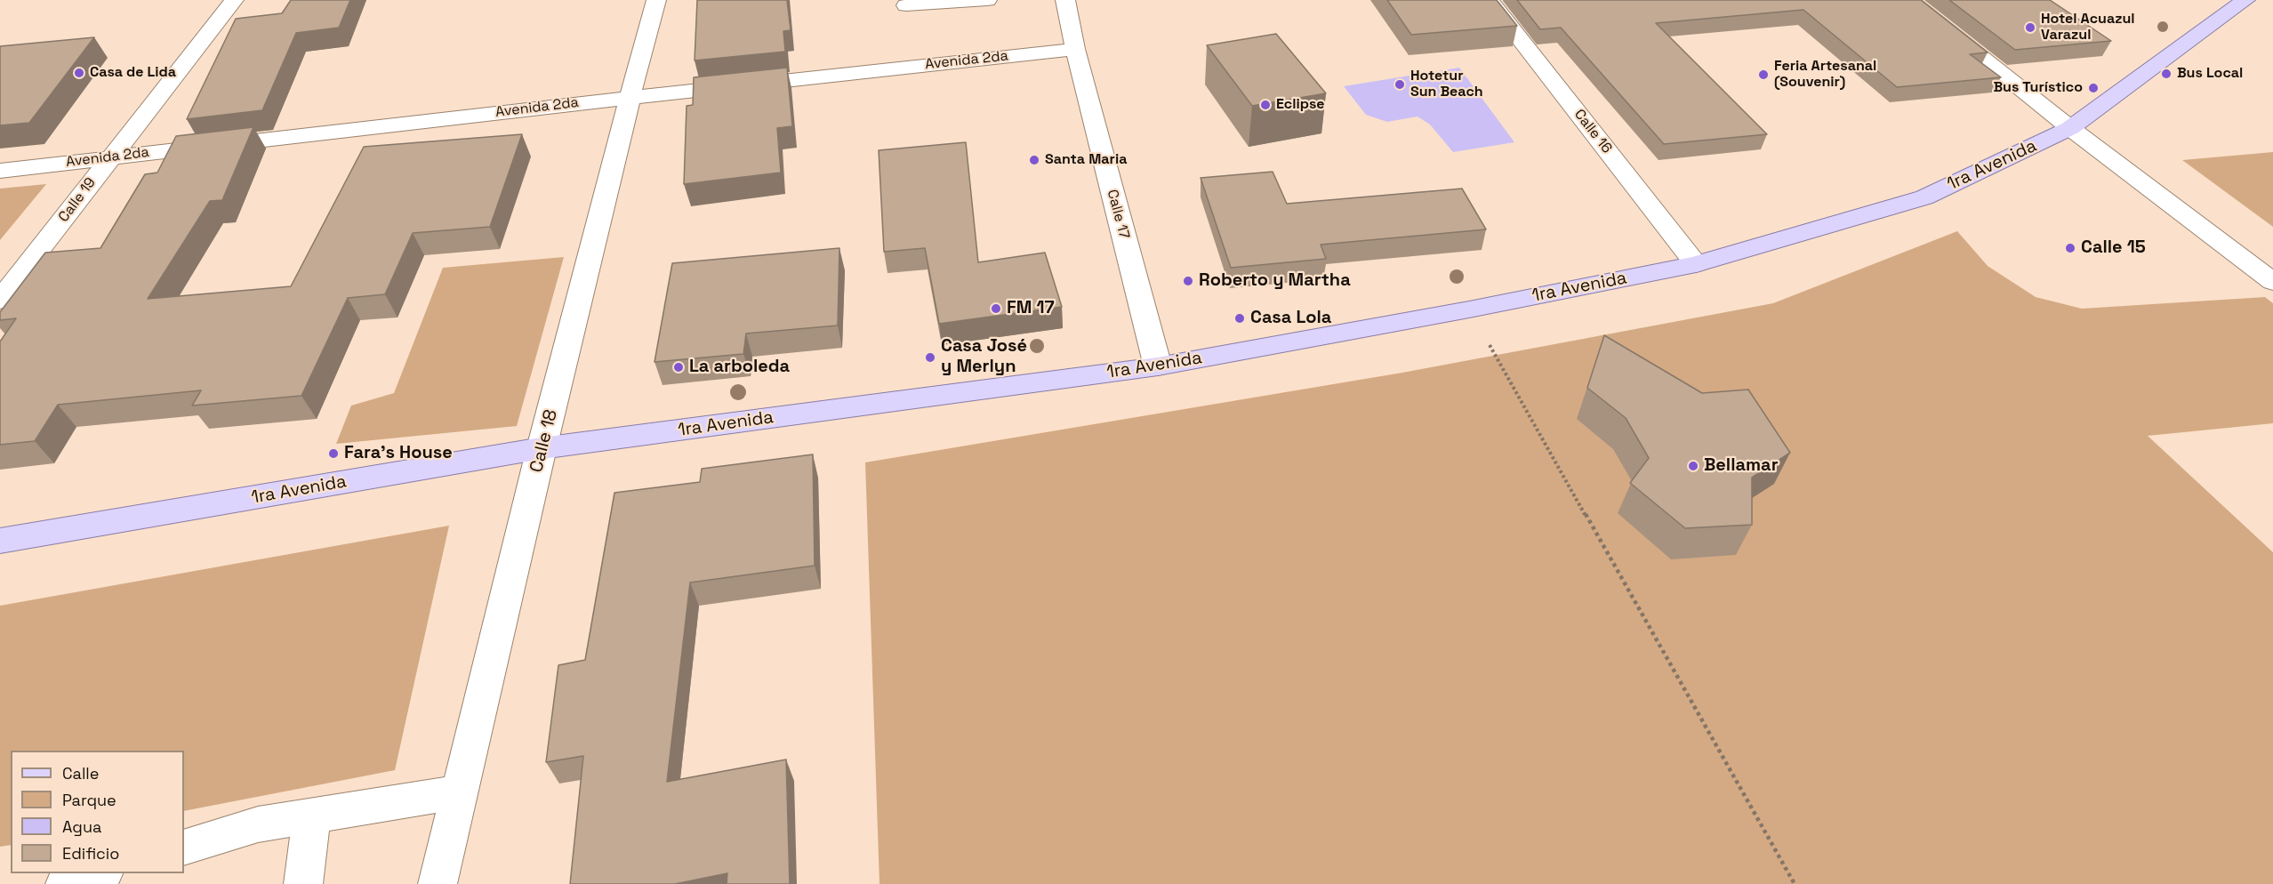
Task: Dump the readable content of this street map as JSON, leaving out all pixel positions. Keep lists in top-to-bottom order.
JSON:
{
  "streets": {
    "main road": ["1ra Avenida"],
    "street": [
      "Avenida 2da",
      "Calle 16",
      "Calle 19",
      "Calle 17",
      "Calle 18"
    ]
  },
  "crossings": [
    ["Avenida 2da", "Calle 19"],
    ["Avenida 2da", "Calle 17"],
    ["Avenida 2da", "Calle 18"],
    ["Calle 16", "1ra Avenida"],
    ["1ra Avenida", "Calle 17"],
    ["1ra Avenida", "Calle 18"]
  ],
  "places": [
    "Hotel Acuazul Varazul",
    "Casa de Lida",
    "Bus Local",
    "Feria Artesanal (Souvenir)",
    "Hotetur Sun Beach",
    "Bus Turístico",
    "Eclipse",
    "Santa Maria",
    "Calle 15",
    "Roberto y Martha",
    "FM 17",
    "Casa Lola",
    "Casa José y Merlyn",
    "La arboleda",
    "Fara's House",
    "Bellamar"
  ],
  "legend": [
    "Calle",
    "Parque",
    "Agua",
    "Edificio"
  ]
}
